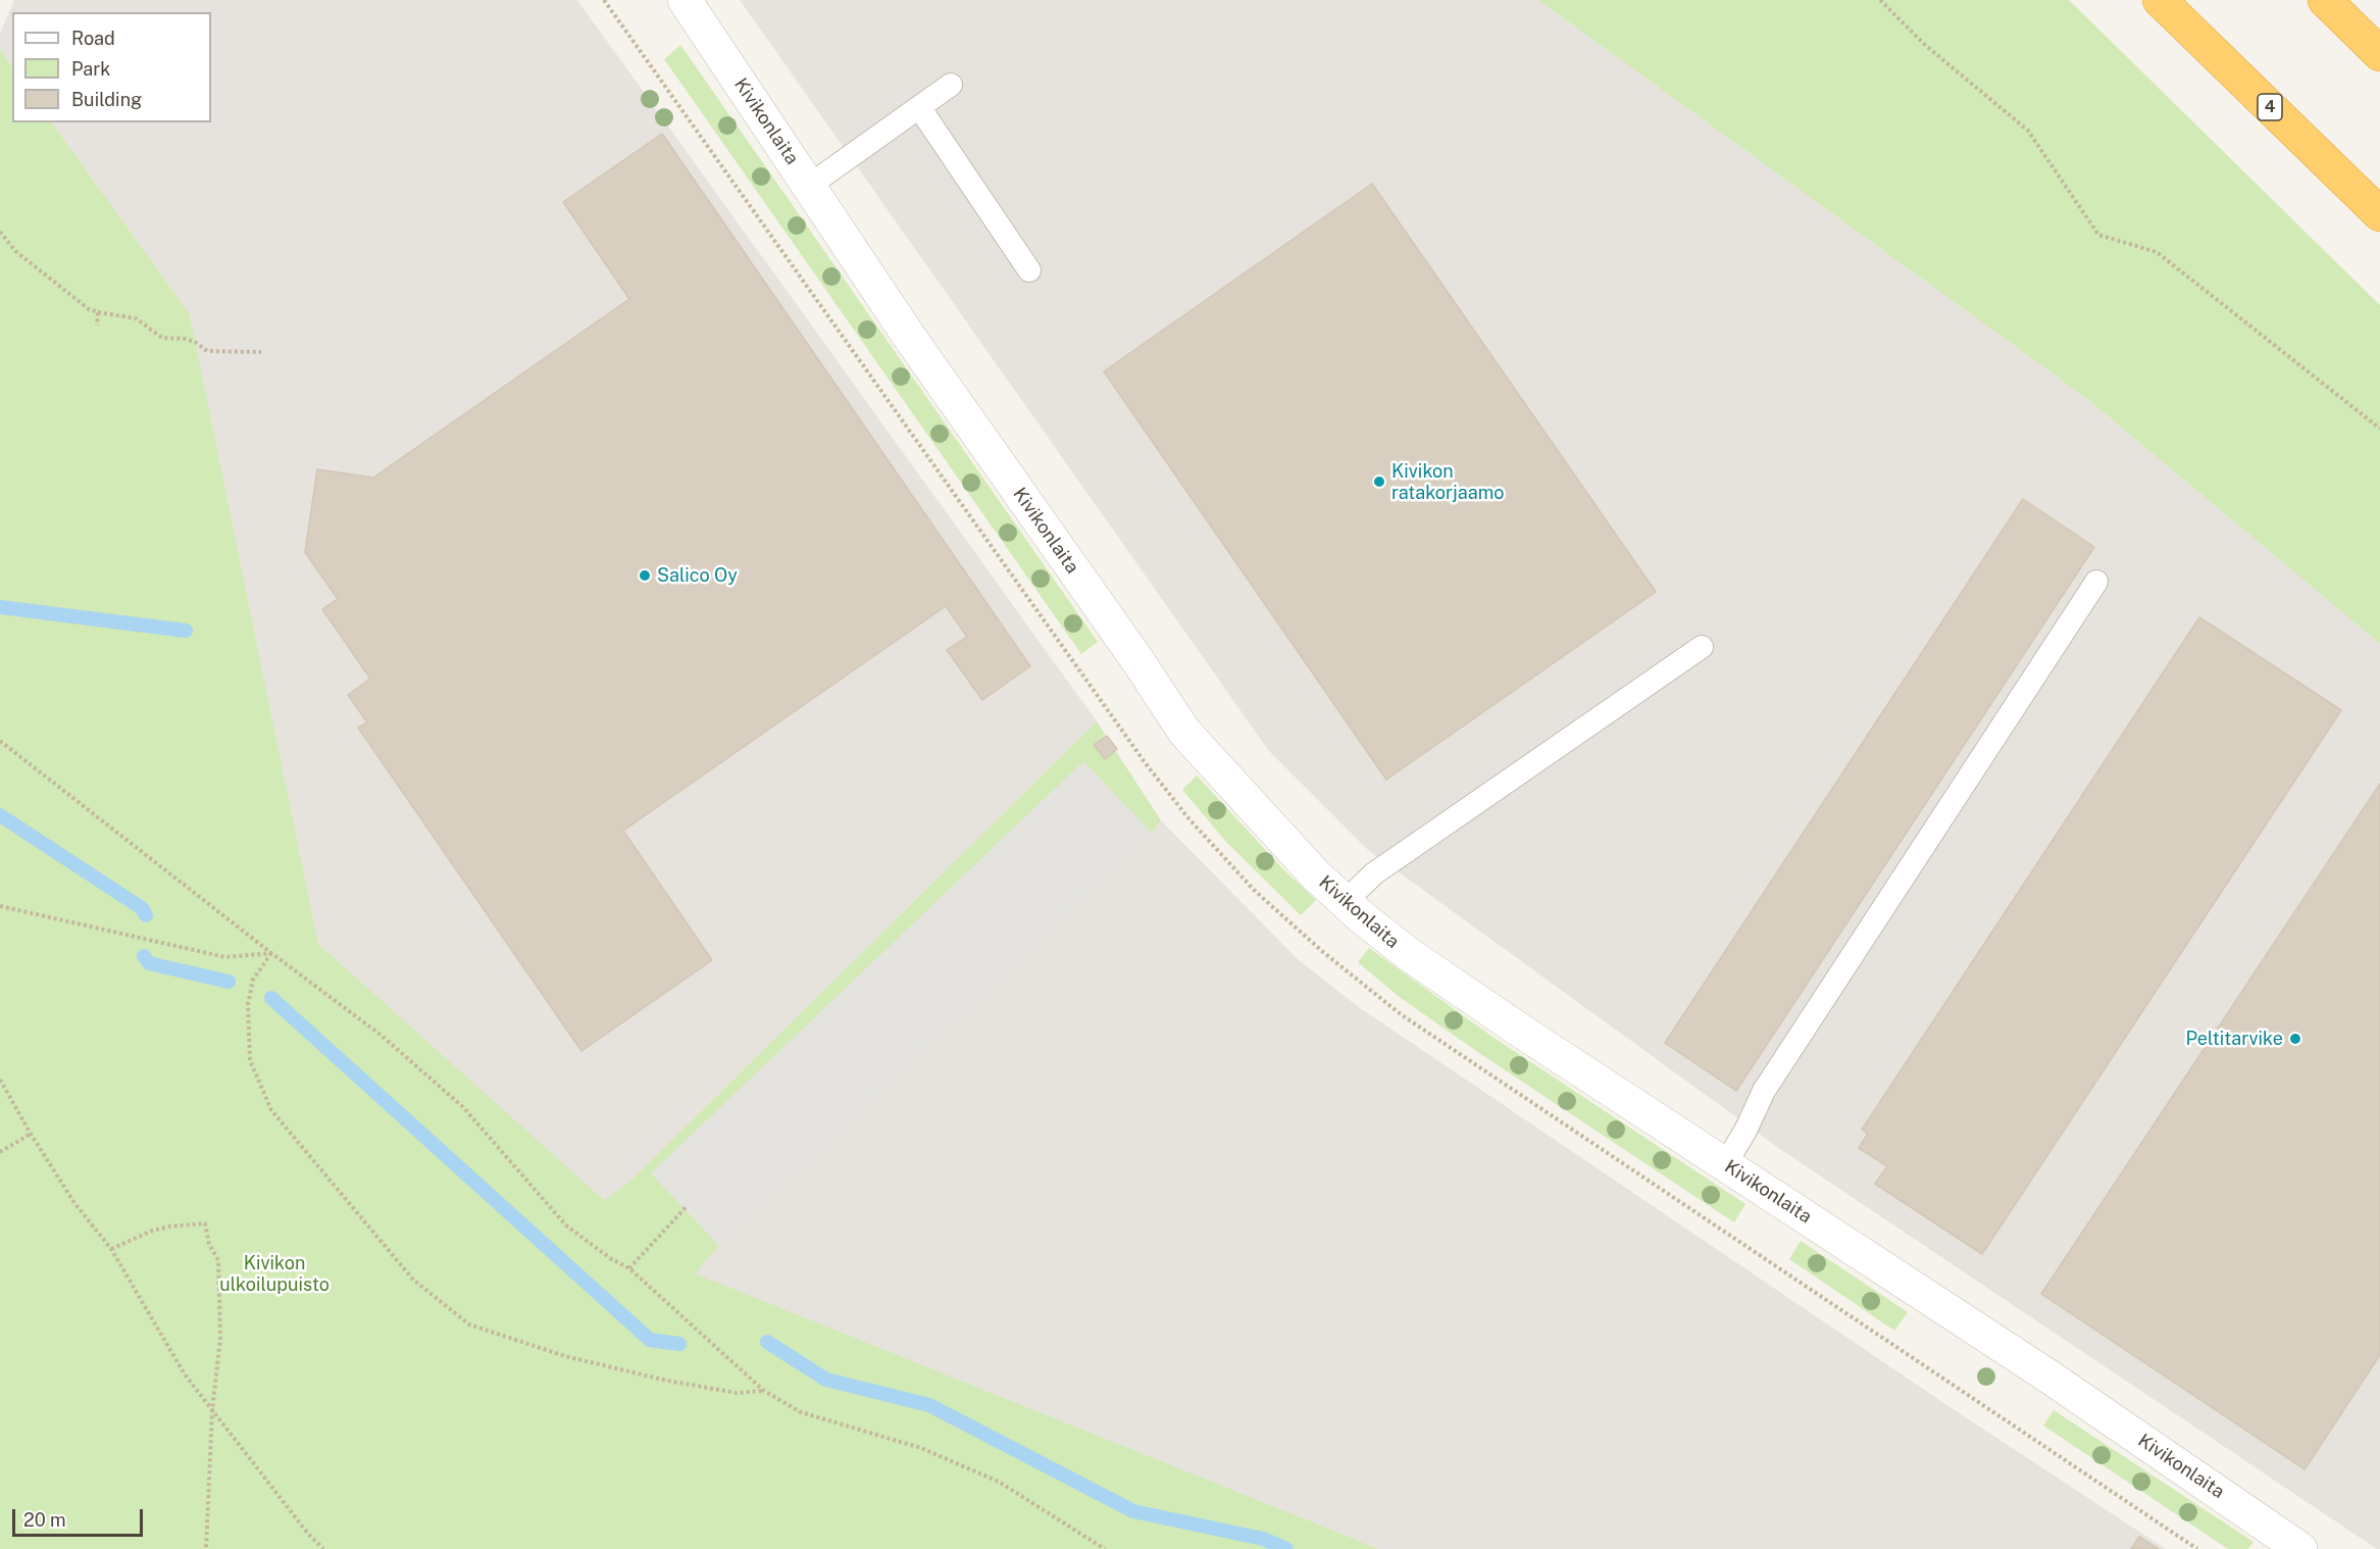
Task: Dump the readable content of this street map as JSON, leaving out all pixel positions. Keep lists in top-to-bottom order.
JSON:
{
  "streets": {
    "highway": ["4"],
    "street": ["Kivikonlaita"]
  },
  "parks": ["Kivikon ulkoilupuisto"],
  "places": ["Kivikon ratakorjaamo", "Salico Oy", "Peltitarvike"],
  "legend": ["Road", "Park", "Building"],
  "scale_bar": "20 m"
}
